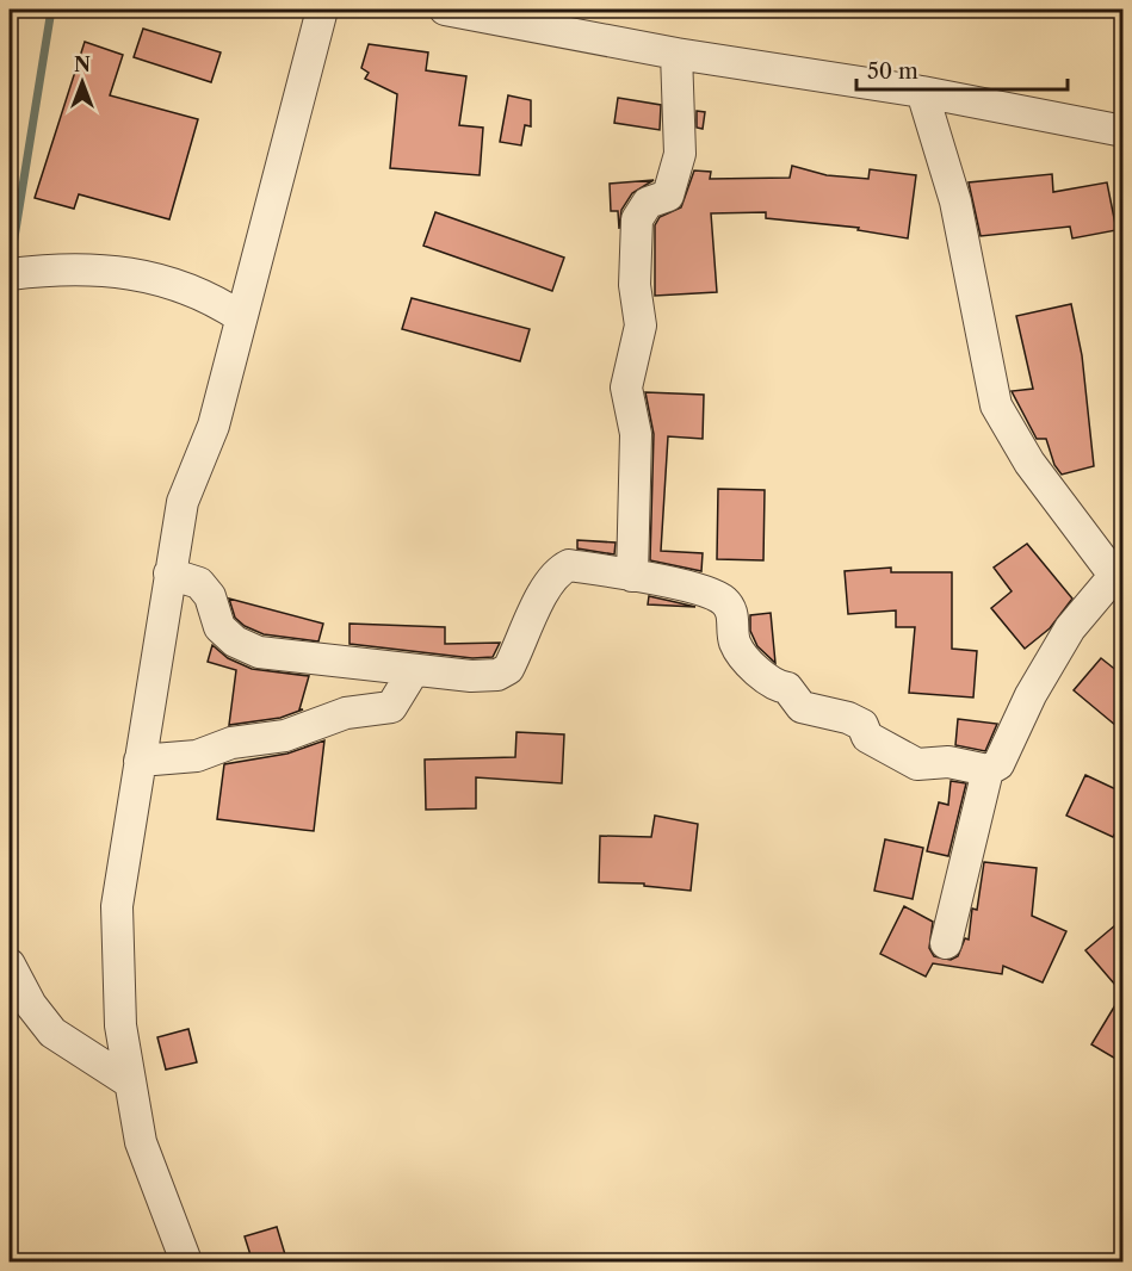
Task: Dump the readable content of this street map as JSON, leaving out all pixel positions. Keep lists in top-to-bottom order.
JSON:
{
  "scale_bar": "50 m",
  "north": "top"
}
